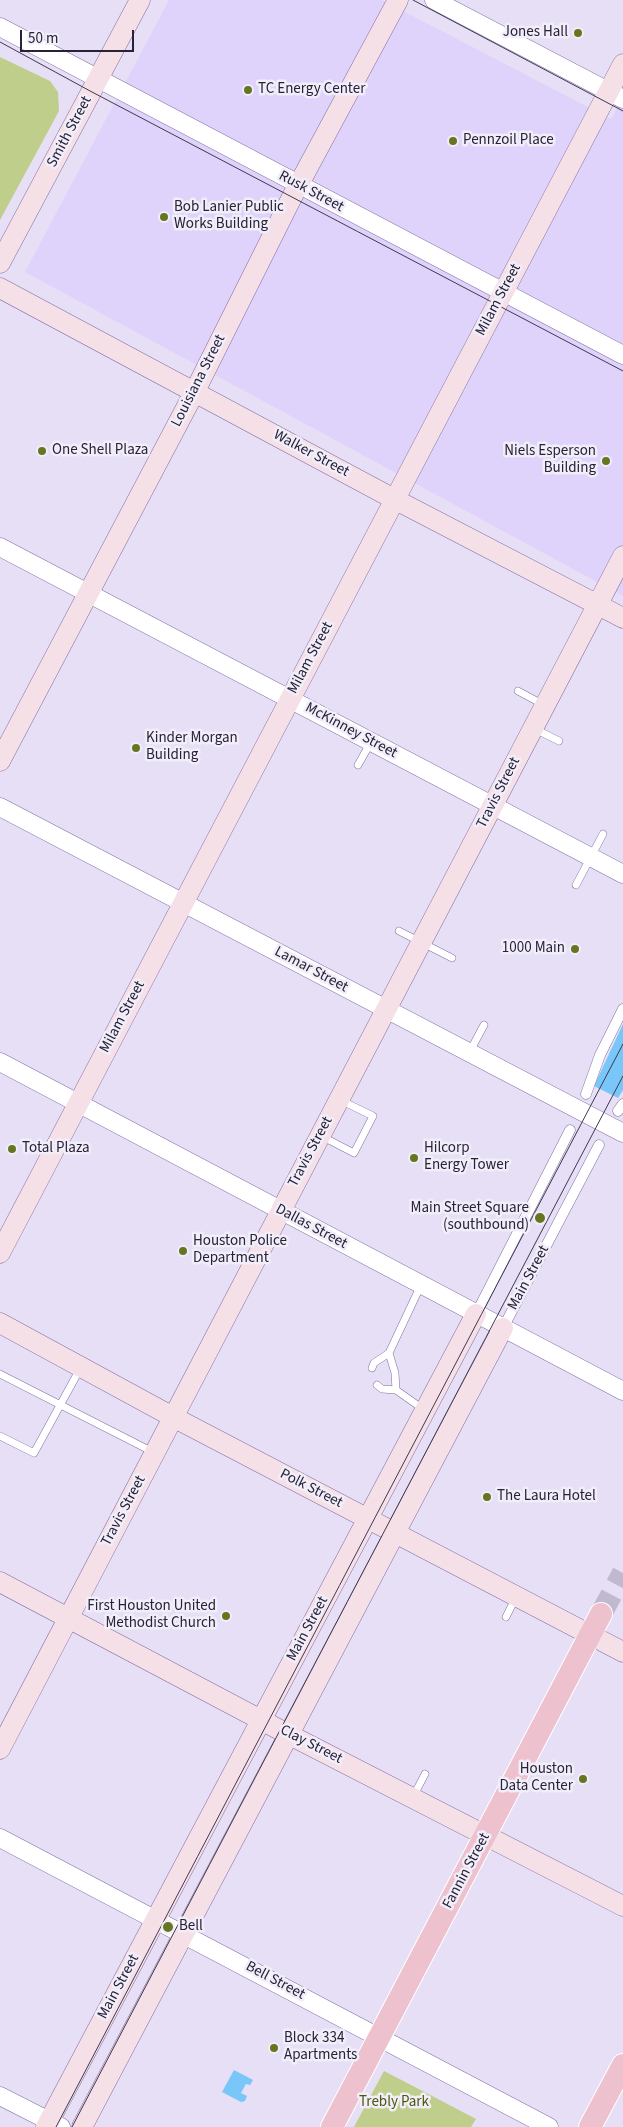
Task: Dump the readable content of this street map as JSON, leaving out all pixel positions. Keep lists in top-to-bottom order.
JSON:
{
  "streets": {
    "main road": [
      "Smith Street",
      "Milam Street",
      "Louisiana Street",
      "Walker Street",
      "Travis Street",
      "Main Street",
      "Polk Street",
      "Clay Street",
      "Fannin Street"
    ],
    "street": [
      "Rusk Street",
      "McKinney Street",
      "Lamar Street",
      "Dallas Street",
      "Bell Street"
    ]
  },
  "crossings": [
    ["Smith Street", "Rusk Street"],
    ["Rusk Street", "Milam Street"],
    ["Rusk Street", "Louisiana Street"],
    ["Milam Street", "Walker Street"],
    ["Milam Street", "McKinney Street"],
    ["Milam Street", "Lamar Street"],
    ["Milam Street", "Dallas Street"],
    ["Louisiana Street", "Walker Street"],
    ["Louisiana Street", "McKinney Street"],
    ["Walker Street", "Travis Street"],
    ["McKinney Street", "Travis Street"],
    ["Travis Street", "Lamar Street"],
    ["Travis Street", "Dallas Street"],
    ["Travis Street", "Polk Street"],
    ["Travis Street", "Clay Street"],
    ["Dallas Street", "Main Street"],
    ["Main Street", "Polk Street"],
    ["Main Street", "Clay Street"],
    ["Main Street", "Bell Street"],
    ["Polk Street", "Fannin Street"],
    ["Clay Street", "Fannin Street"],
    ["Fannin Street", "Bell Street"]
  ],
  "parks": ["Trebly Park"],
  "places": [
    "Jones Hall",
    "TC Energy Center",
    "Pennzoil Place",
    "Bob Lanier Public Works Building",
    "One Shell Plaza",
    "Niels Esperson Building",
    "Kinder Morgan Building",
    "1000 Main",
    "Total Plaza",
    "Hilcorp Energy Tower",
    "Main Street Square (southbound)",
    "Houston Police Department",
    "The Laura Hotel",
    "First Houston United Methodist Church",
    "Houston Data Center",
    "Bell",
    "Block 334 Apartments"
  ],
  "scale_bar": "50 m"
}
